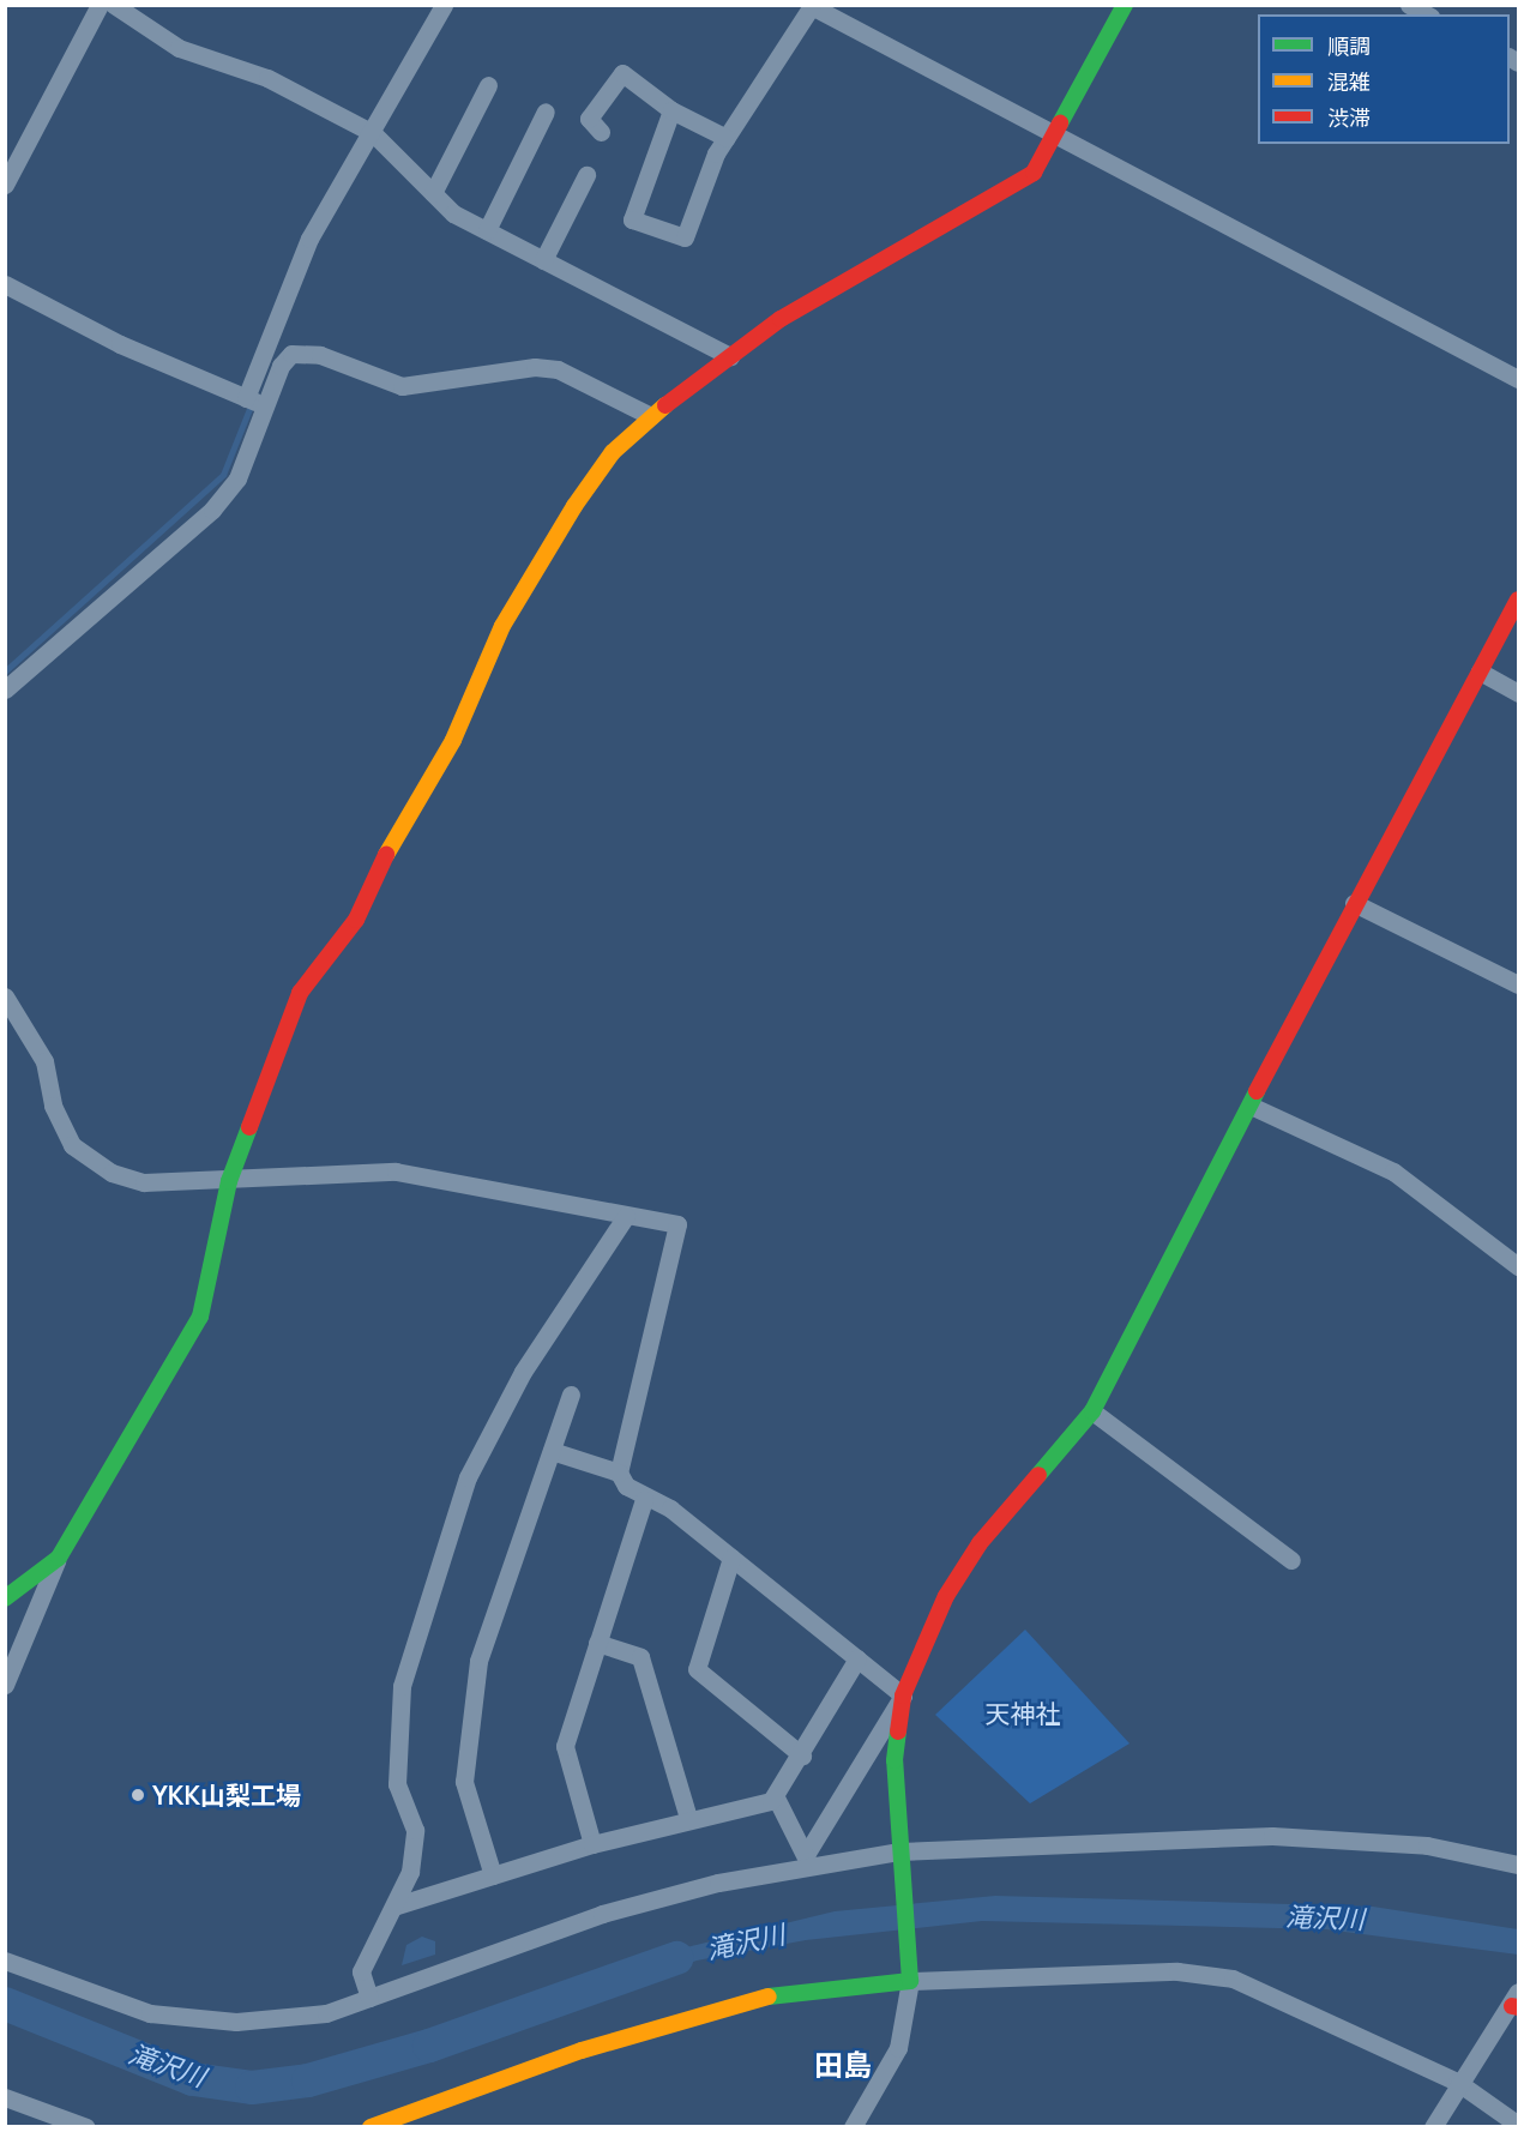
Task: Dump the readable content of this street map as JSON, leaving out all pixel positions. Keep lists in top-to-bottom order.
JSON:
{
  "districts": ["田島"],
  "water": ["滝沢川"],
  "parks": ["天神社"],
  "places": ["YKK山梨工場"],
  "legend": ["順調", "混雑", "渋滞"]
}
